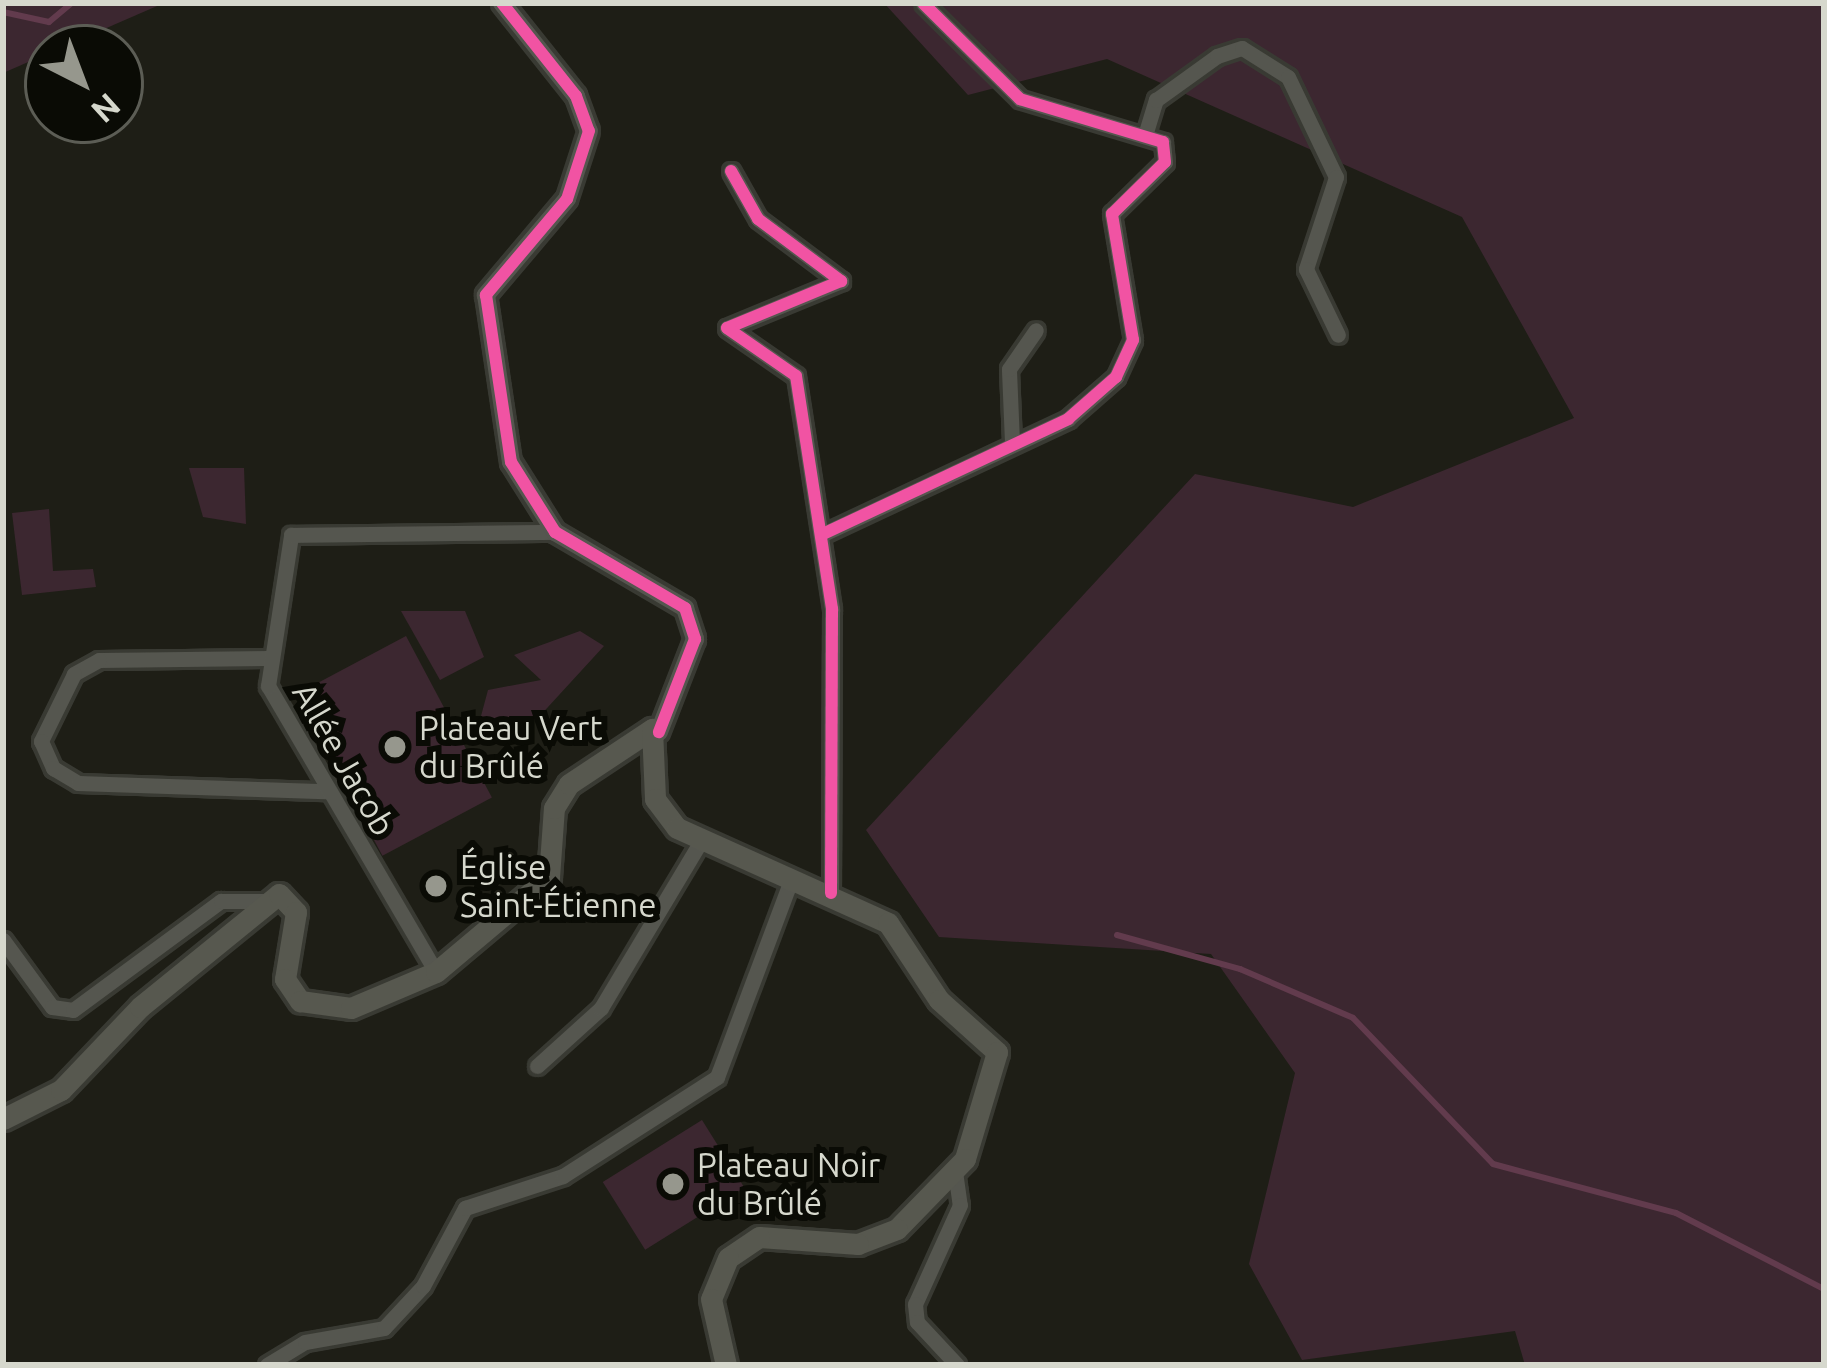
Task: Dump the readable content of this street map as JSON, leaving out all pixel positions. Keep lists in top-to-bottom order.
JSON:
{
  "streets": {
    "street": ["Allée Jacob"]
  },
  "places": ["Plateau Vert du Brûlé", "Église Saint-Étienne", "Plateau Noir du Brûlé"],
  "north": "bottom right"
}
